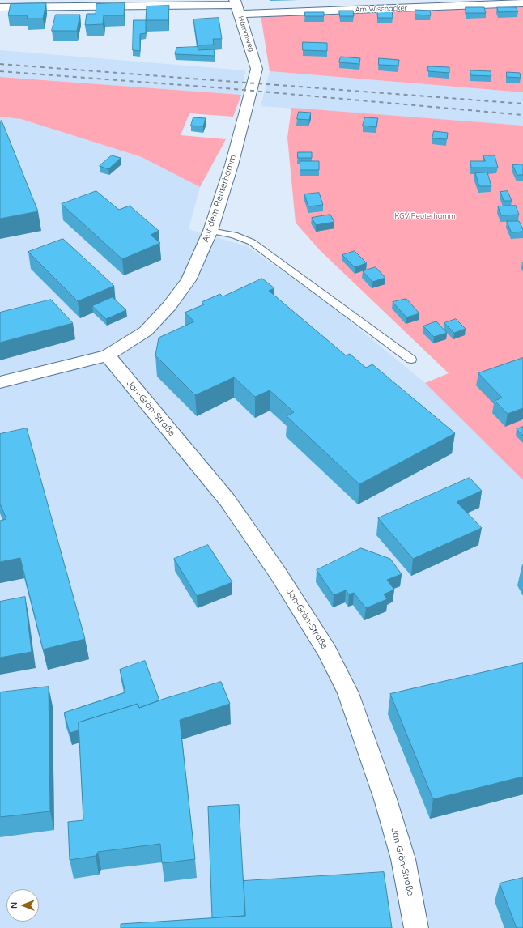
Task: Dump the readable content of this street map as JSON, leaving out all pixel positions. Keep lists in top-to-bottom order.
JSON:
{
  "streets": {
    "street": [
      "Am Wischacker",
      "Hämmweg",
      "Auf dem Reuterhamm",
      "Jan-Grön-Straße"
    ]
  },
  "crossings": [
    ["Am Wischacker", "Hämmweg"],
    ["Hämmweg", "Auf dem Reuterhamm"],
    ["Auf dem Reuterhamm", "Jan-Grön-Straße"]
  ],
  "parks": ["KGV Reuterhamm"],
  "north": "left"
}
